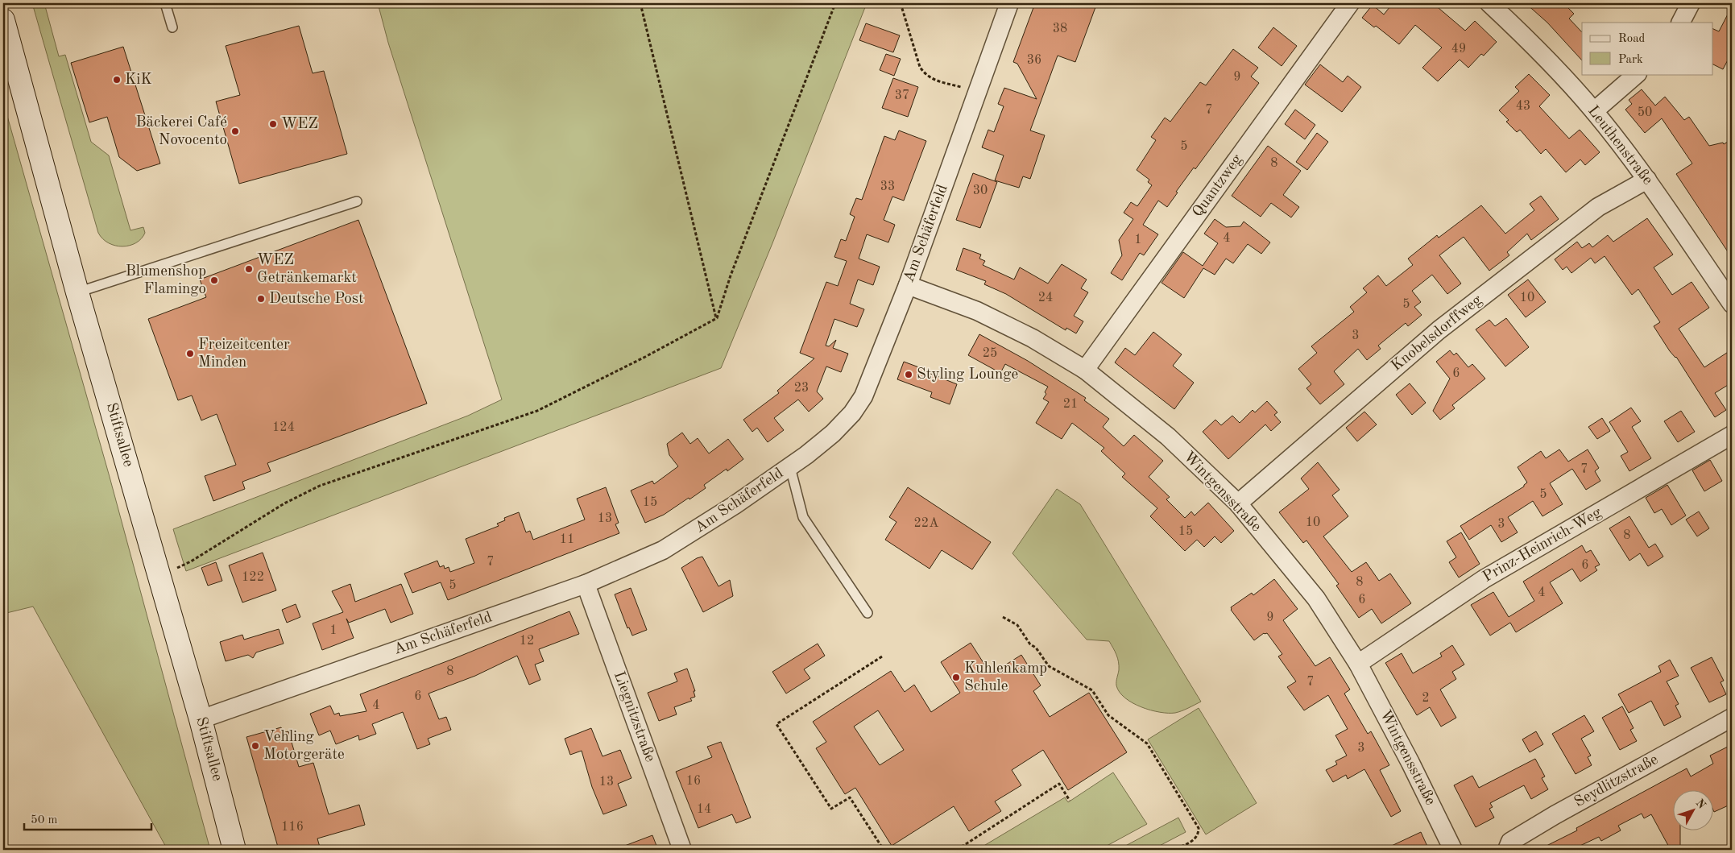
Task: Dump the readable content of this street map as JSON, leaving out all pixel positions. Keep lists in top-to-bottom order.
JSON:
{
  "streets": {
    "main road": ["Stiftsallee"],
    "street": [
      "Leuthenstraße",
      "Quantzweg",
      "Am Schäferfeld",
      "Knobelsdorffweg",
      "Wintgensstraße",
      "Prinz-Heinrich-Weg",
      "Liegnitzstraße",
      "Seydlitzstraße"
    ]
  },
  "crossings": [
    ["Leuthenstraße", "Knobelsdorffweg"],
    ["Quantzweg", "Wintgensstraße"],
    ["Am Schäferfeld", "Stiftsallee"],
    ["Am Schäferfeld", "Wintgensstraße"],
    ["Am Schäferfeld", "Liegnitzstraße"],
    ["Knobelsdorffweg", "Wintgensstraße"],
    ["Wintgensstraße", "Prinz-Heinrich-Weg"]
  ],
  "places": [
    "KiK",
    "WEZ",
    "Bäckerei Café Novocento",
    "WEZ Getränkemarkt",
    "Blumenshop Flamingo",
    "Deutsche Post",
    "Freizeitcenter Minden",
    "Styling Lounge",
    "Kuhlenkamp Schule",
    "Vehling Motorgeräte"
  ],
  "house_numbers": [
    "38",
    "49",
    "36",
    "9",
    "37",
    "43",
    "7",
    "50",
    "5",
    "8",
    "33",
    "30",
    "4",
    "1",
    "24",
    "10",
    "5",
    "3",
    "25",
    "6",
    "23",
    "21",
    "124",
    "7",
    "5",
    "15",
    "13",
    "10",
    "22A",
    "3",
    "15",
    "8",
    "11",
    "7",
    "6",
    "122",
    "8",
    "5",
    "4",
    "6",
    "9",
    "1",
    "12",
    "8",
    "7",
    "6",
    "2",
    "4",
    "3",
    "16",
    "13",
    "14",
    "116"
  ],
  "legend": ["Road", "Park"],
  "scale_bar": "50 m",
  "north": "top right"
}
